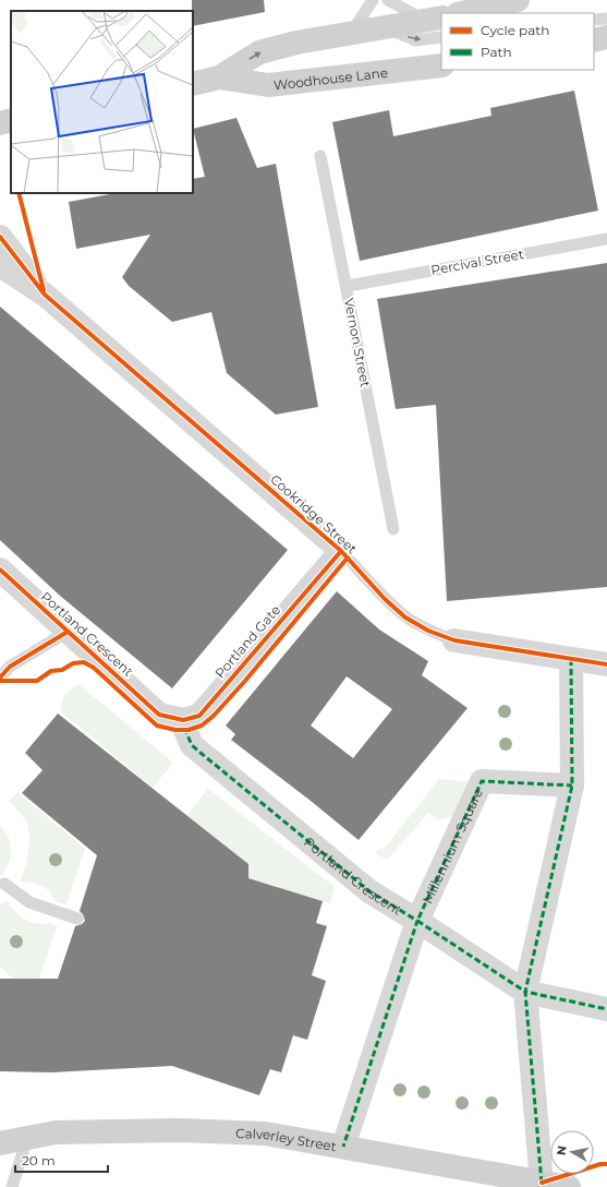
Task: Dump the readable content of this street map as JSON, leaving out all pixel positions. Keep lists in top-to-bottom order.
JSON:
{
  "streets": {
    "street": [
      "Woodhouse Lane",
      "Cookridge Street",
      "Portland Crescent",
      "Portland Gate",
      "Millennium Square",
      "Calverley Street"
    ],
    "lane": ["Percival Street", "Vernon Street"]
  },
  "crossings": [
    ["Percival Street", "Vernon Street"],
    ["Cookridge Street", "Portland Gate"],
    ["Portland Crescent", "Portland Gate"],
    ["Portland Crescent", "Millennium Square"],
    ["Millennium Square", "Calverley Street"]
  ],
  "legend": ["Cycle path", "Path"],
  "scale_bar": "20 m",
  "north": "left"
}
